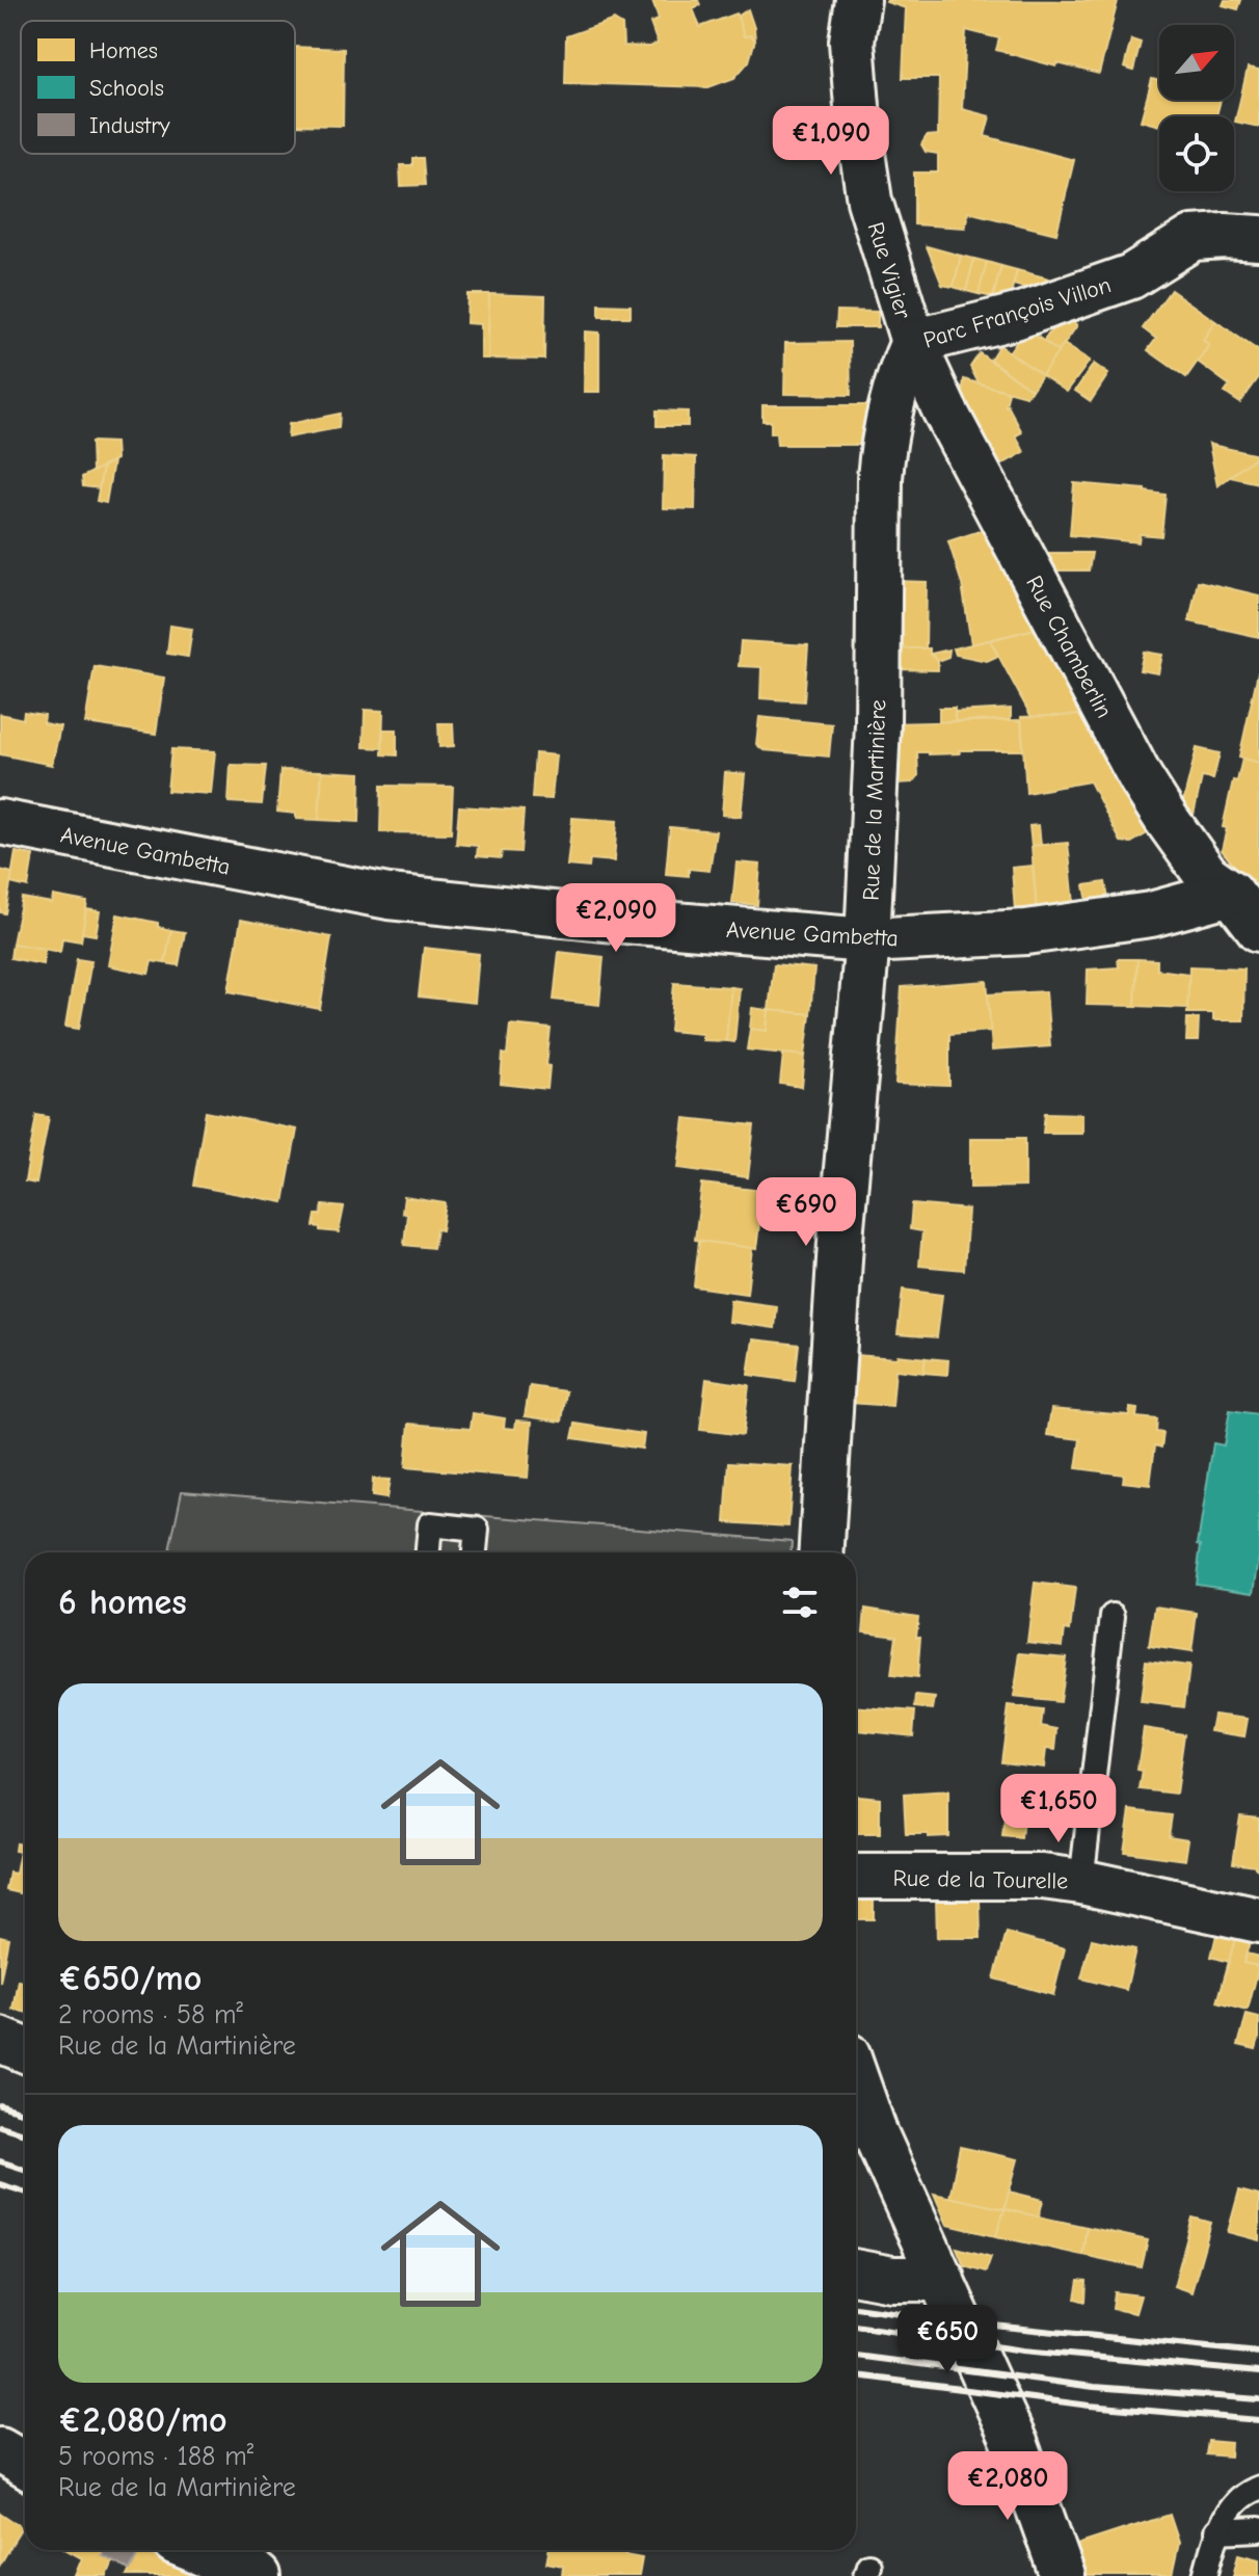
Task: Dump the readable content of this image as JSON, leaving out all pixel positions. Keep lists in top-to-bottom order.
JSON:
{
  "streets": {
    "street": [
      "Rue Vigier",
      "Parc François Villon",
      "Rue Chamberlin",
      "Rue de la Martinière",
      "Avenue Gambetta",
      "Rue de la Tourelle"
    ]
  },
  "crossings": [
    ["Rue Vigier", "Parc François Villon"],
    ["Rue Vigier", "Rue Chamberlin"],
    ["Rue Vigier", "Rue de la Martinière"],
    ["Parc François Villon", "Rue Chamberlin"],
    ["Parc François Villon", "Rue de la Martinière"],
    ["Rue Chamberlin", "Rue de la Martinière"],
    ["Rue Chamberlin", "Avenue Gambetta"],
    ["Rue de la Martinière", "Avenue Gambetta"]
  ],
  "legend": ["Homes", "Schools", "Industry"],
  "north": "top right",
  "page": {
    "price": [
      "€1,090",
      "€2,090",
      "€690",
      "€1,650",
      "€650",
      "€2,080"
    ],
    "heading": "6 homes",
    "list": [
      {
        "name": "€650/mo",
        "note": "2 rooms · 58 m² · Rue de la Martinière"
      },
      {
        "name": "€2,080/mo",
        "note": "5 rooms · 188 m² · Rue de la Martinière"
      }
    ]
  }
}
